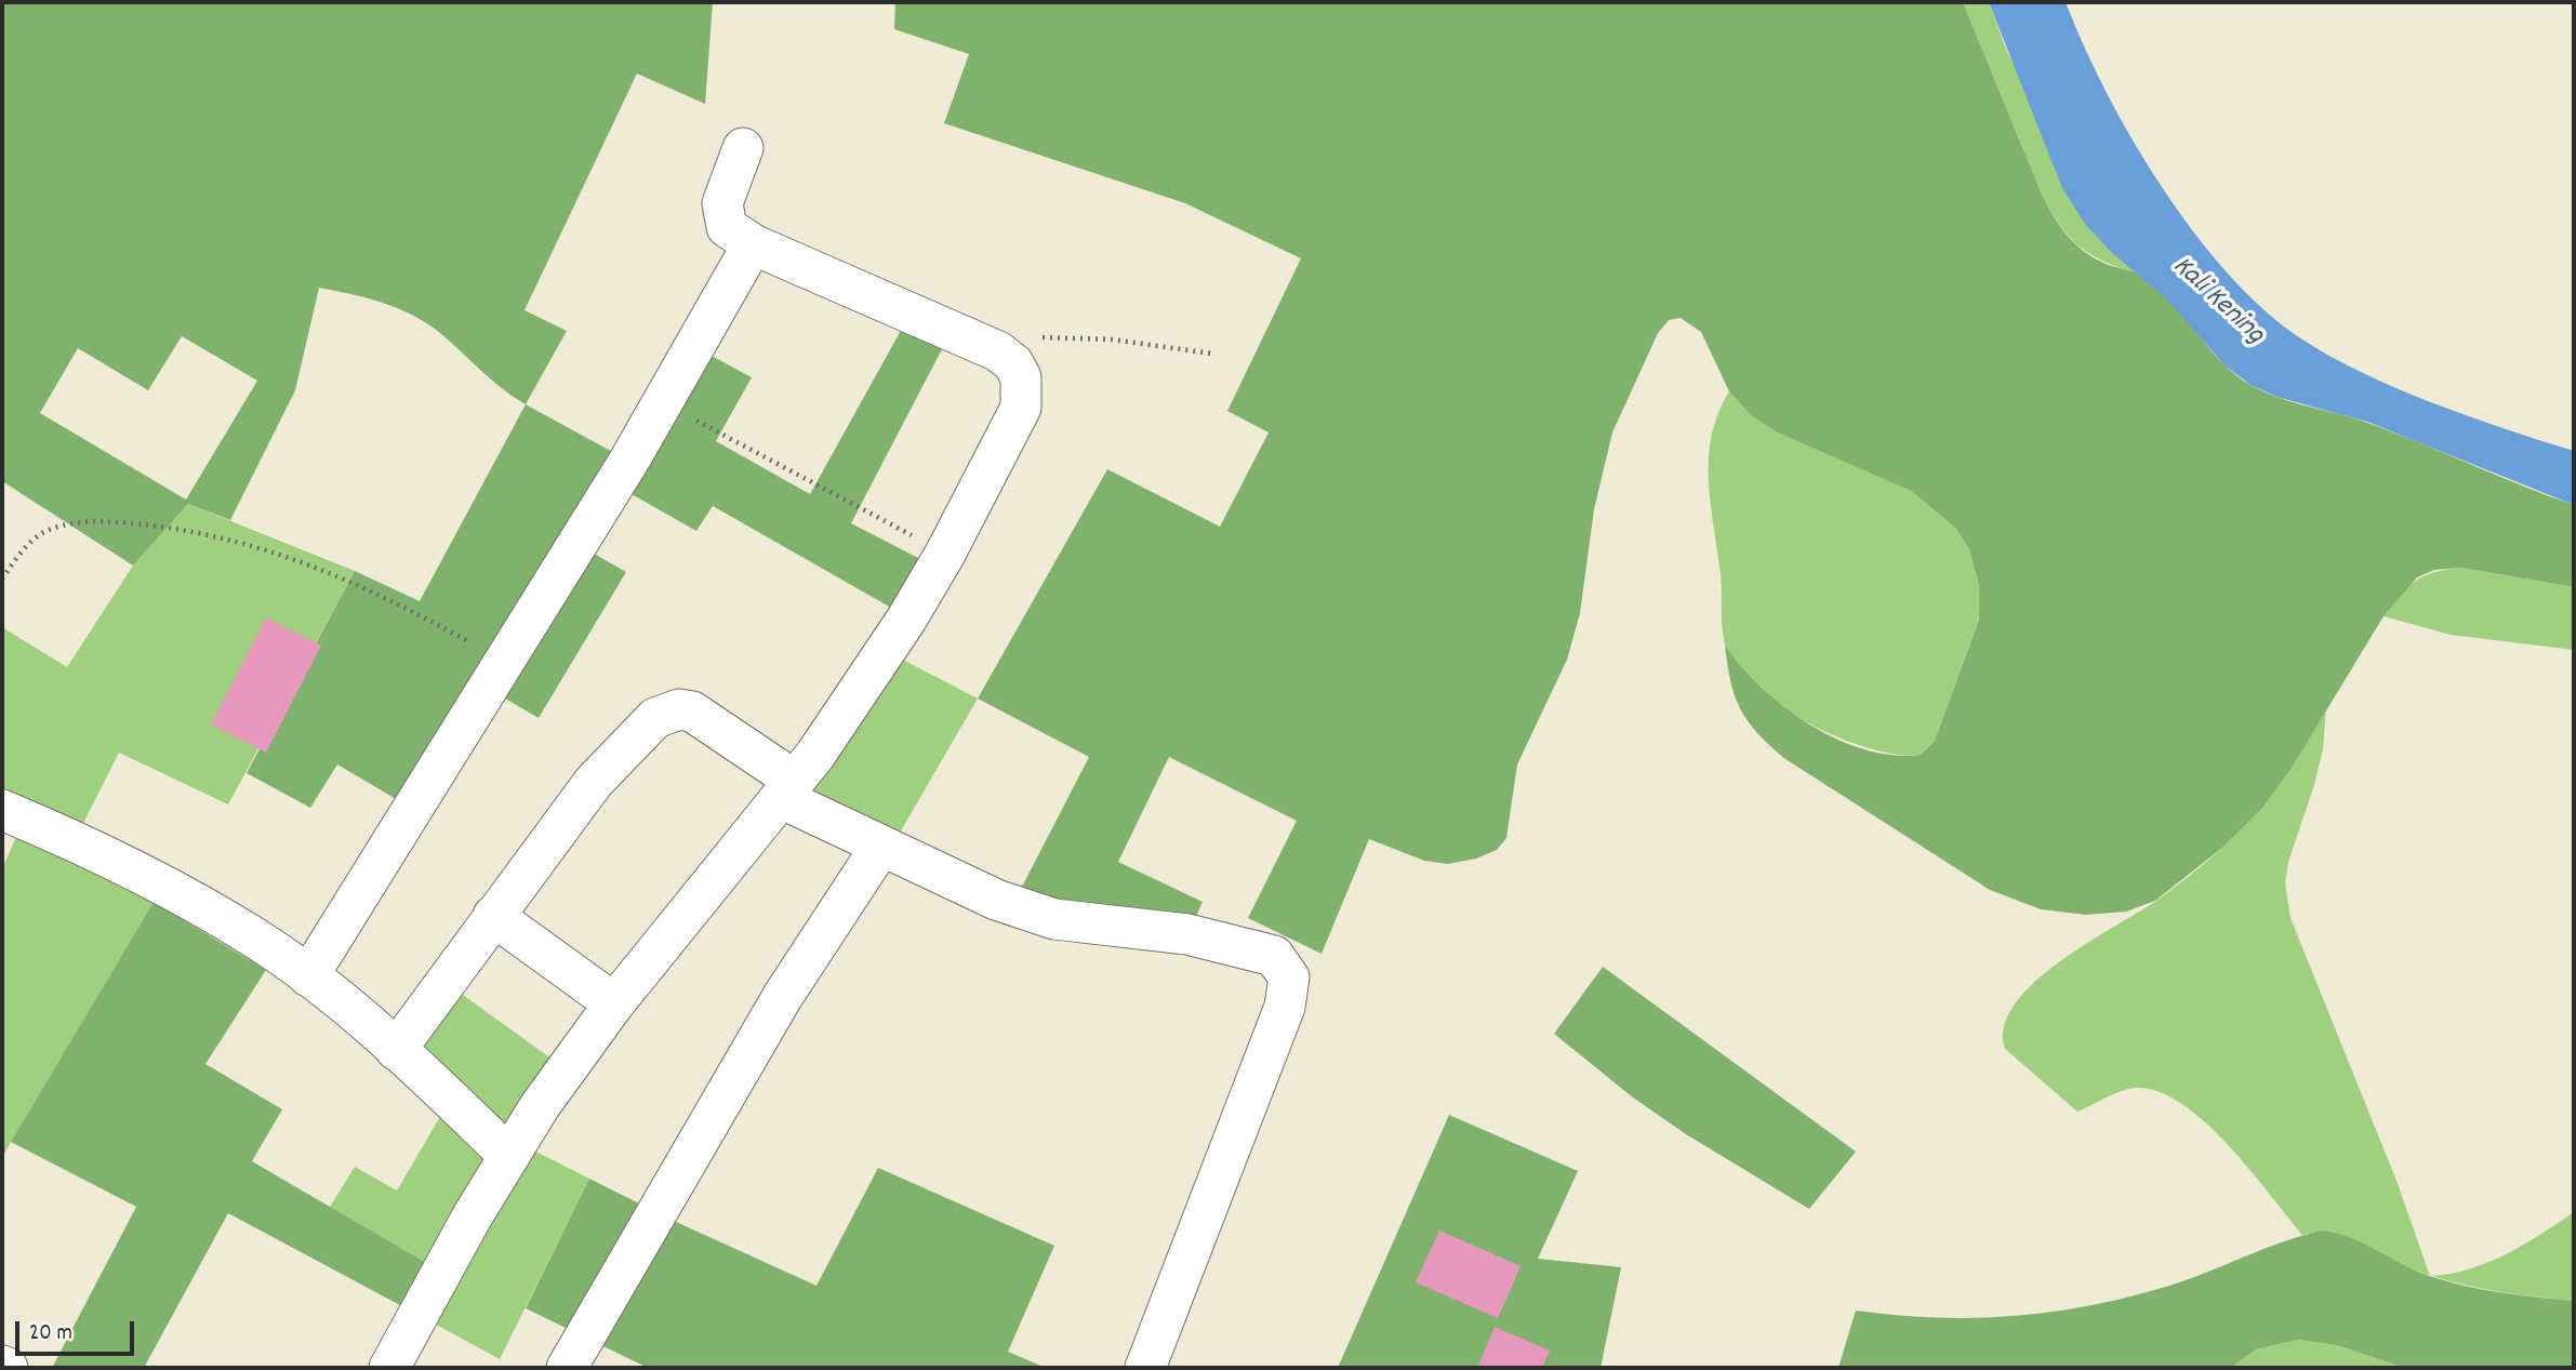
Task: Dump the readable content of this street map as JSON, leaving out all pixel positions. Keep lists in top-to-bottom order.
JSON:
{
  "water": ["Kali Kening"],
  "scale_bar": "20 m"
}
